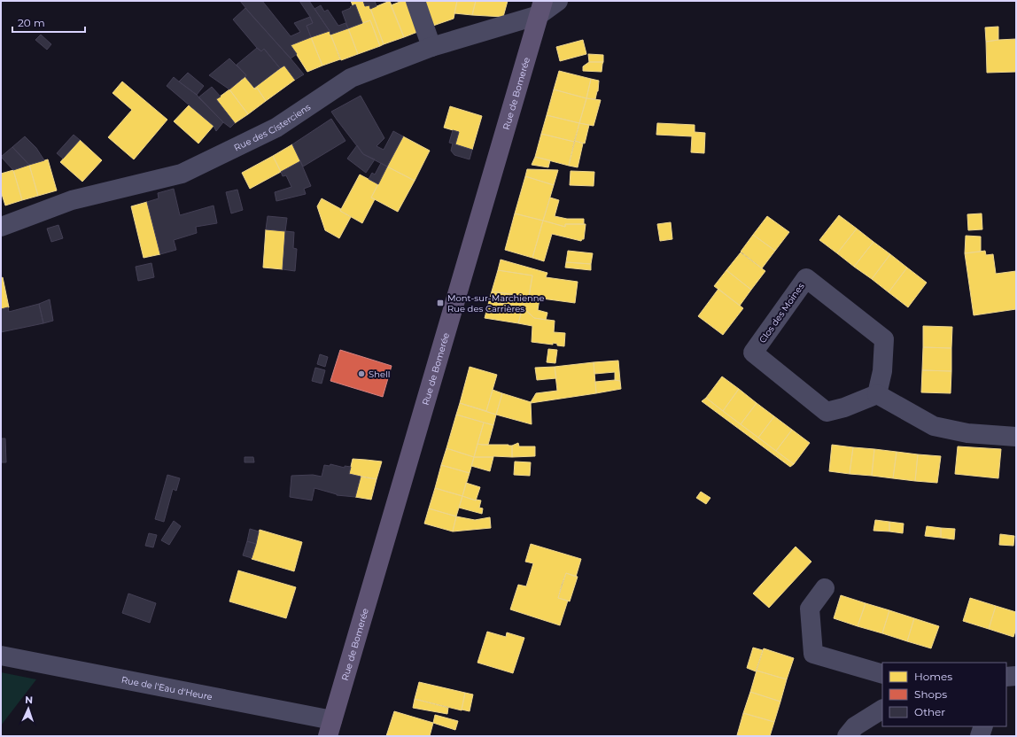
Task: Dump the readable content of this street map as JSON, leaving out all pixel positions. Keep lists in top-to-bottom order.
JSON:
{
  "streets": {
    "main road": ["Rue de Bomerée"],
    "street": ["Rue des Cisterciens", "Clos des Moines", "Rue de l'Eau d'Heure"]
  },
  "crossings": [
    ["Rue de Bomerée", "Rue des Cisterciens"],
    ["Rue de Bomerée", "Rue de l'Eau d'Heure"]
  ],
  "places": {
    "transit": ["Mont-sur-Marchienne Rue des Carrières"],
    "other": ["Shell"]
  },
  "legend": ["Homes", "Shops", "Other"],
  "scale_bar": "20 m",
  "north": "top"
}
